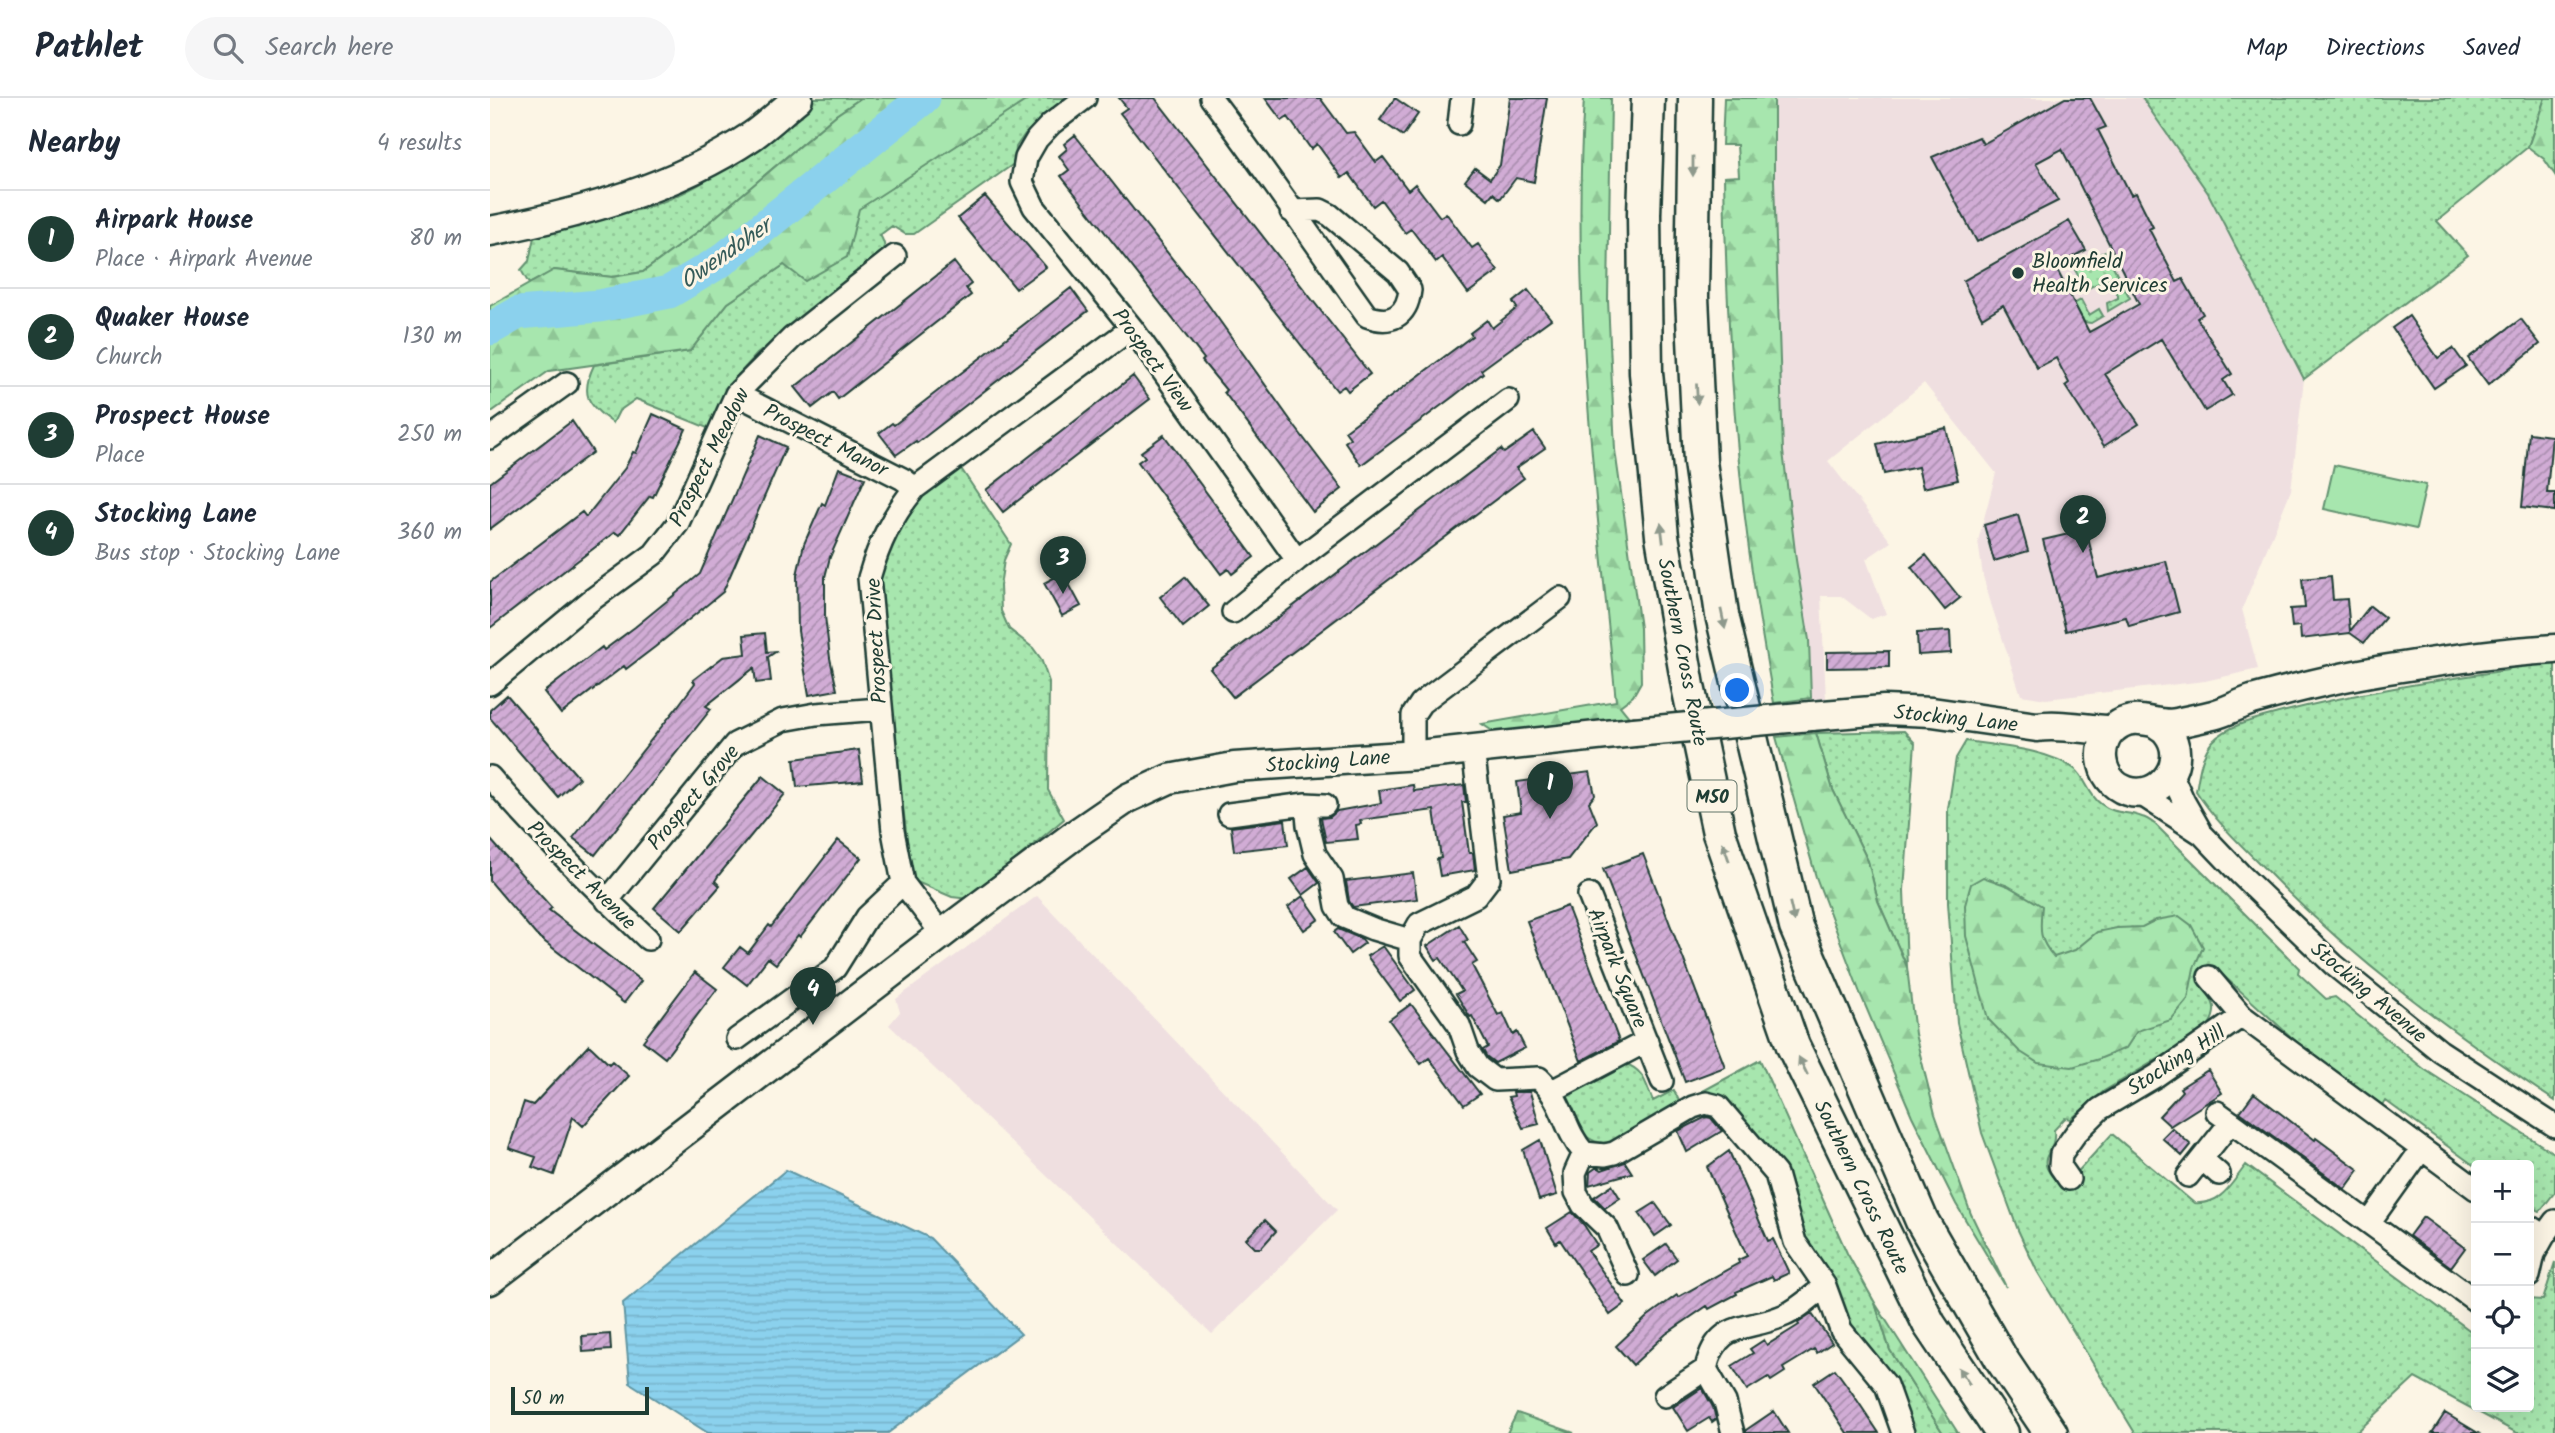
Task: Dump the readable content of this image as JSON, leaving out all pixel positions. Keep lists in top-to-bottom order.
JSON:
{
  "streets": {
    "highway": ["Southern Cross Route", "M50"],
    "main road": ["Stocking Lane"],
    "street": [
      "Prospect View",
      "Prospect Manor",
      "Prospect Meadow",
      "Prospect Drive",
      "Prospect Grove",
      "Prospect Avenue",
      "Airpark Square",
      "Stocking Avenue",
      "Stocking Hill"
    ]
  },
  "crossings": [
    ["Prospect View", "Prospect Drive"],
    ["Prospect Manor", "Prospect Meadow"],
    ["Prospect Manor", "Prospect Drive"],
    ["Prospect Drive", "Stocking Lane"],
    ["Prospect Drive", "Prospect Grove"],
    ["Stocking Lane", "Stocking Avenue"],
    ["Prospect Grove", "Prospect Avenue"]
  ],
  "water": ["Owendoher"],
  "places": ["Bloomfield Health Services"],
  "scale_bar": "50 m",
  "page": {
    "header": "Pathlet",
    "search": "Search here",
    "nav": ["Map", "Directions", "Saved"],
    "heading": ["Nearby", "4 results"],
    "list": [
      {
        "mark": "1",
        "name": "Airpark House",
        "note": "Place · Airpark Avenue",
        "value": "80 m"
      },
      {
        "mark": "2",
        "name": "Quaker House",
        "note": "Church",
        "value": "130 m"
      },
      {
        "mark": "3",
        "name": "Prospect House",
        "note": "Place",
        "value": "250 m"
      },
      {
        "mark": "4",
        "name": "Stocking Lane",
        "note": "Bus stop · Stocking Lane",
        "value": "360 m"
      }
    ],
    "pins": [
      "2",
      "3",
      "1",
      "4"
    ],
    "map_buttons": ["+", "−"],
    "scale": "50 m"
  }
}
